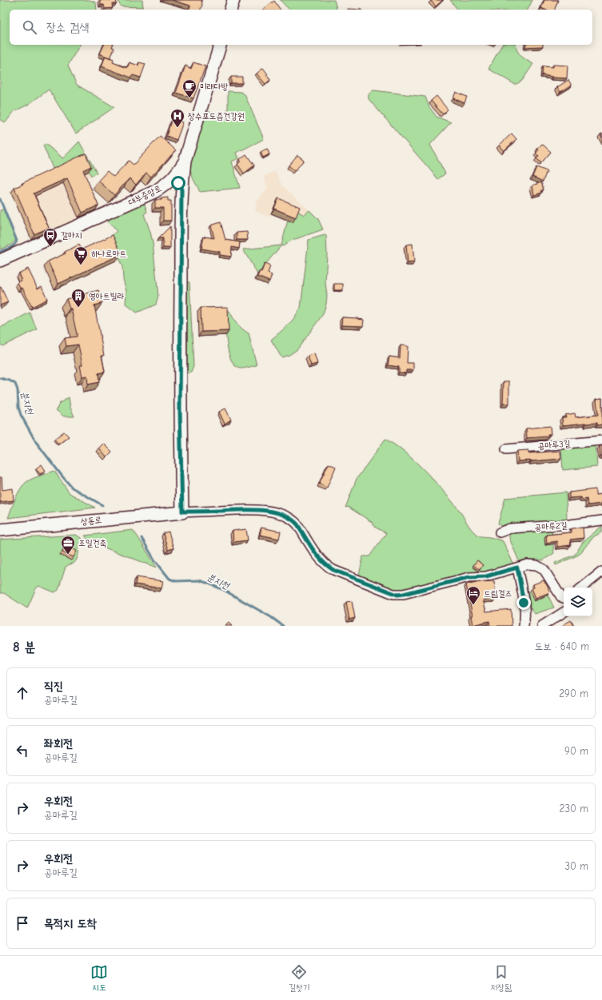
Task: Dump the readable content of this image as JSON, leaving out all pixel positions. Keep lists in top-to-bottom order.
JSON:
{
  "streets": {
    "street": [
      "대부중앙로",
      "공마루3길",
      "상동로",
      "공마루2길"
    ]
  },
  "water": ["분지천"],
  "places": {
    "cafe": ["미래다방"],
    "hospital": ["장수포도즙건강원"],
    "bus stop": ["갈마지"],
    "supermarket": ["하나로마트"],
    "building": ["영아트빌라"],
    "office": ["조일건축"],
    "hotel": ["드림걸즈"]
  },
  "page": {
    "search": "장소 검색",
    "heading": ["8 분", "도보 · 640 m"],
    "list": [
      ["직진", "공마루길", "290 m"],
      ["좌회전", "공마루길", "90 m"],
      ["우회전", "공마루길", "230 m"],
      ["우회전", "공마루길", "30 m"],
      "목적지 도착"
    ],
    "nav": ["지도", "길찾기", "저장됨"]
  }
}
